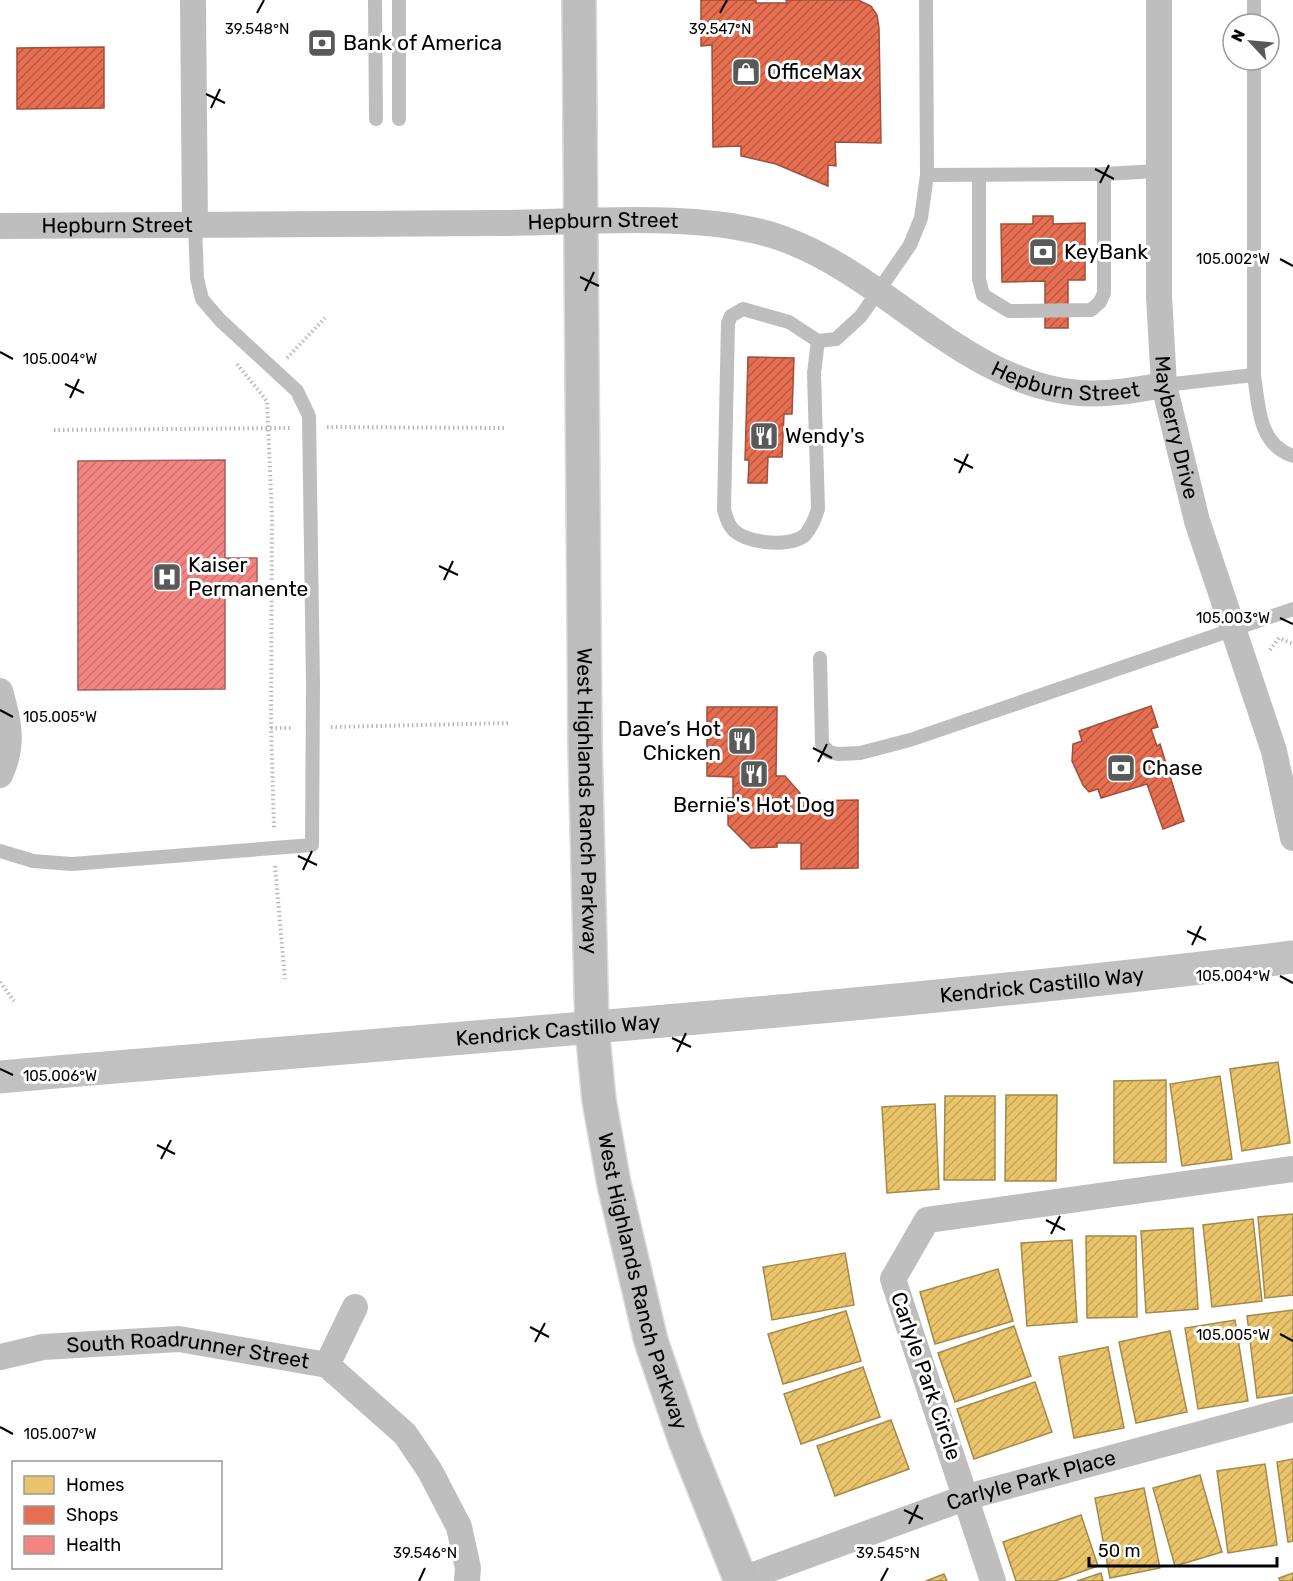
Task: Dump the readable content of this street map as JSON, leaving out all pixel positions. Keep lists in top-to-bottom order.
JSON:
{
  "streets": {
    "main road": ["West Highlands Ranch Parkway", "Kendrick Castillo Way"],
    "street": [
      "Hepburn Street",
      "Mayberry Drive",
      "South Roadrunner Street",
      "Carlyle Park Circle",
      "Carlyle Park Place"
    ]
  },
  "crossings": [
    ["Hepburn Street", "Mayberry Drive"],
    ["Hepburn Street", "West Highlands Ranch Parkway"],
    ["West Highlands Ranch Parkway", "Kendrick Castillo Way"],
    ["West Highlands Ranch Parkway", "Carlyle Park Place"],
    ["Carlyle Park Circle", "Carlyle Park Place"]
  ],
  "places": {
    "bank": ["Bank of America", "KeyBank", "Chase"],
    "shop": ["OfficeMax"],
    "restaurant": ["Wendy's", "Dave’s Hot Chicken", "Bernie's Hot Dog"],
    "hospital": ["Kaiser Permanente"]
  },
  "legend": ["Homes", "Shops", "Health"],
  "scale_bar": "50 m",
  "north": "top left",
  "coordinates": [
    "39.548°N",
    "39.547°N",
    "105.002°W",
    "105.004°W",
    "105.003°W",
    "105.005°W",
    "105.006°W",
    "105.007°W",
    "39.546°N",
    "39.545°N"
  ]
}
